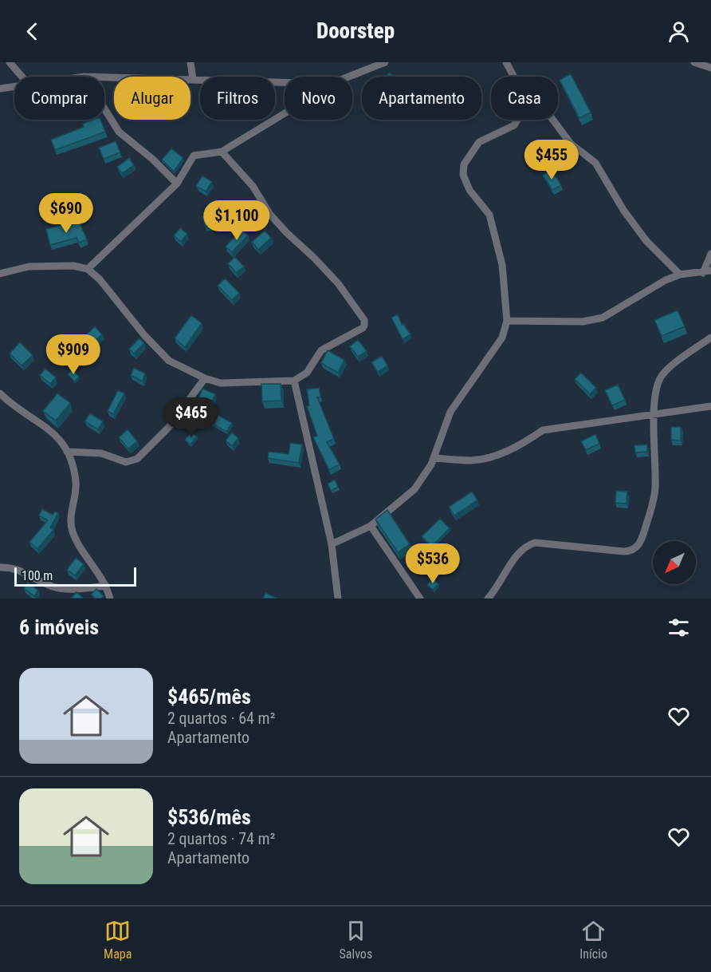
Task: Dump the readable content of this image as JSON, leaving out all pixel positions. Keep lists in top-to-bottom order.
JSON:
{
  "scale_bar": "100 m",
  "north": "bottom left",
  "page": {
    "header": "Doorstep",
    "chip": [
      "Comprar",
      "Alugar",
      "Filtros",
      "Novo",
      "Apartamento",
      "Casa"
    ],
    "price": [
      "$455",
      "$690",
      "$1,100",
      "$909",
      "$465",
      "$536"
    ],
    "scale": "100 m",
    "heading": "6 imóveis",
    "list": [
      {
        "name": "$465/mês",
        "note": "2 quartos · 64 m² · Apartamento"
      },
      {
        "name": "$536/mês",
        "note": "2 quartos · 74 m² · Apartamento"
      }
    ],
    "tabs": ["Mapa", "Salvos", "Início"]
  }
}
